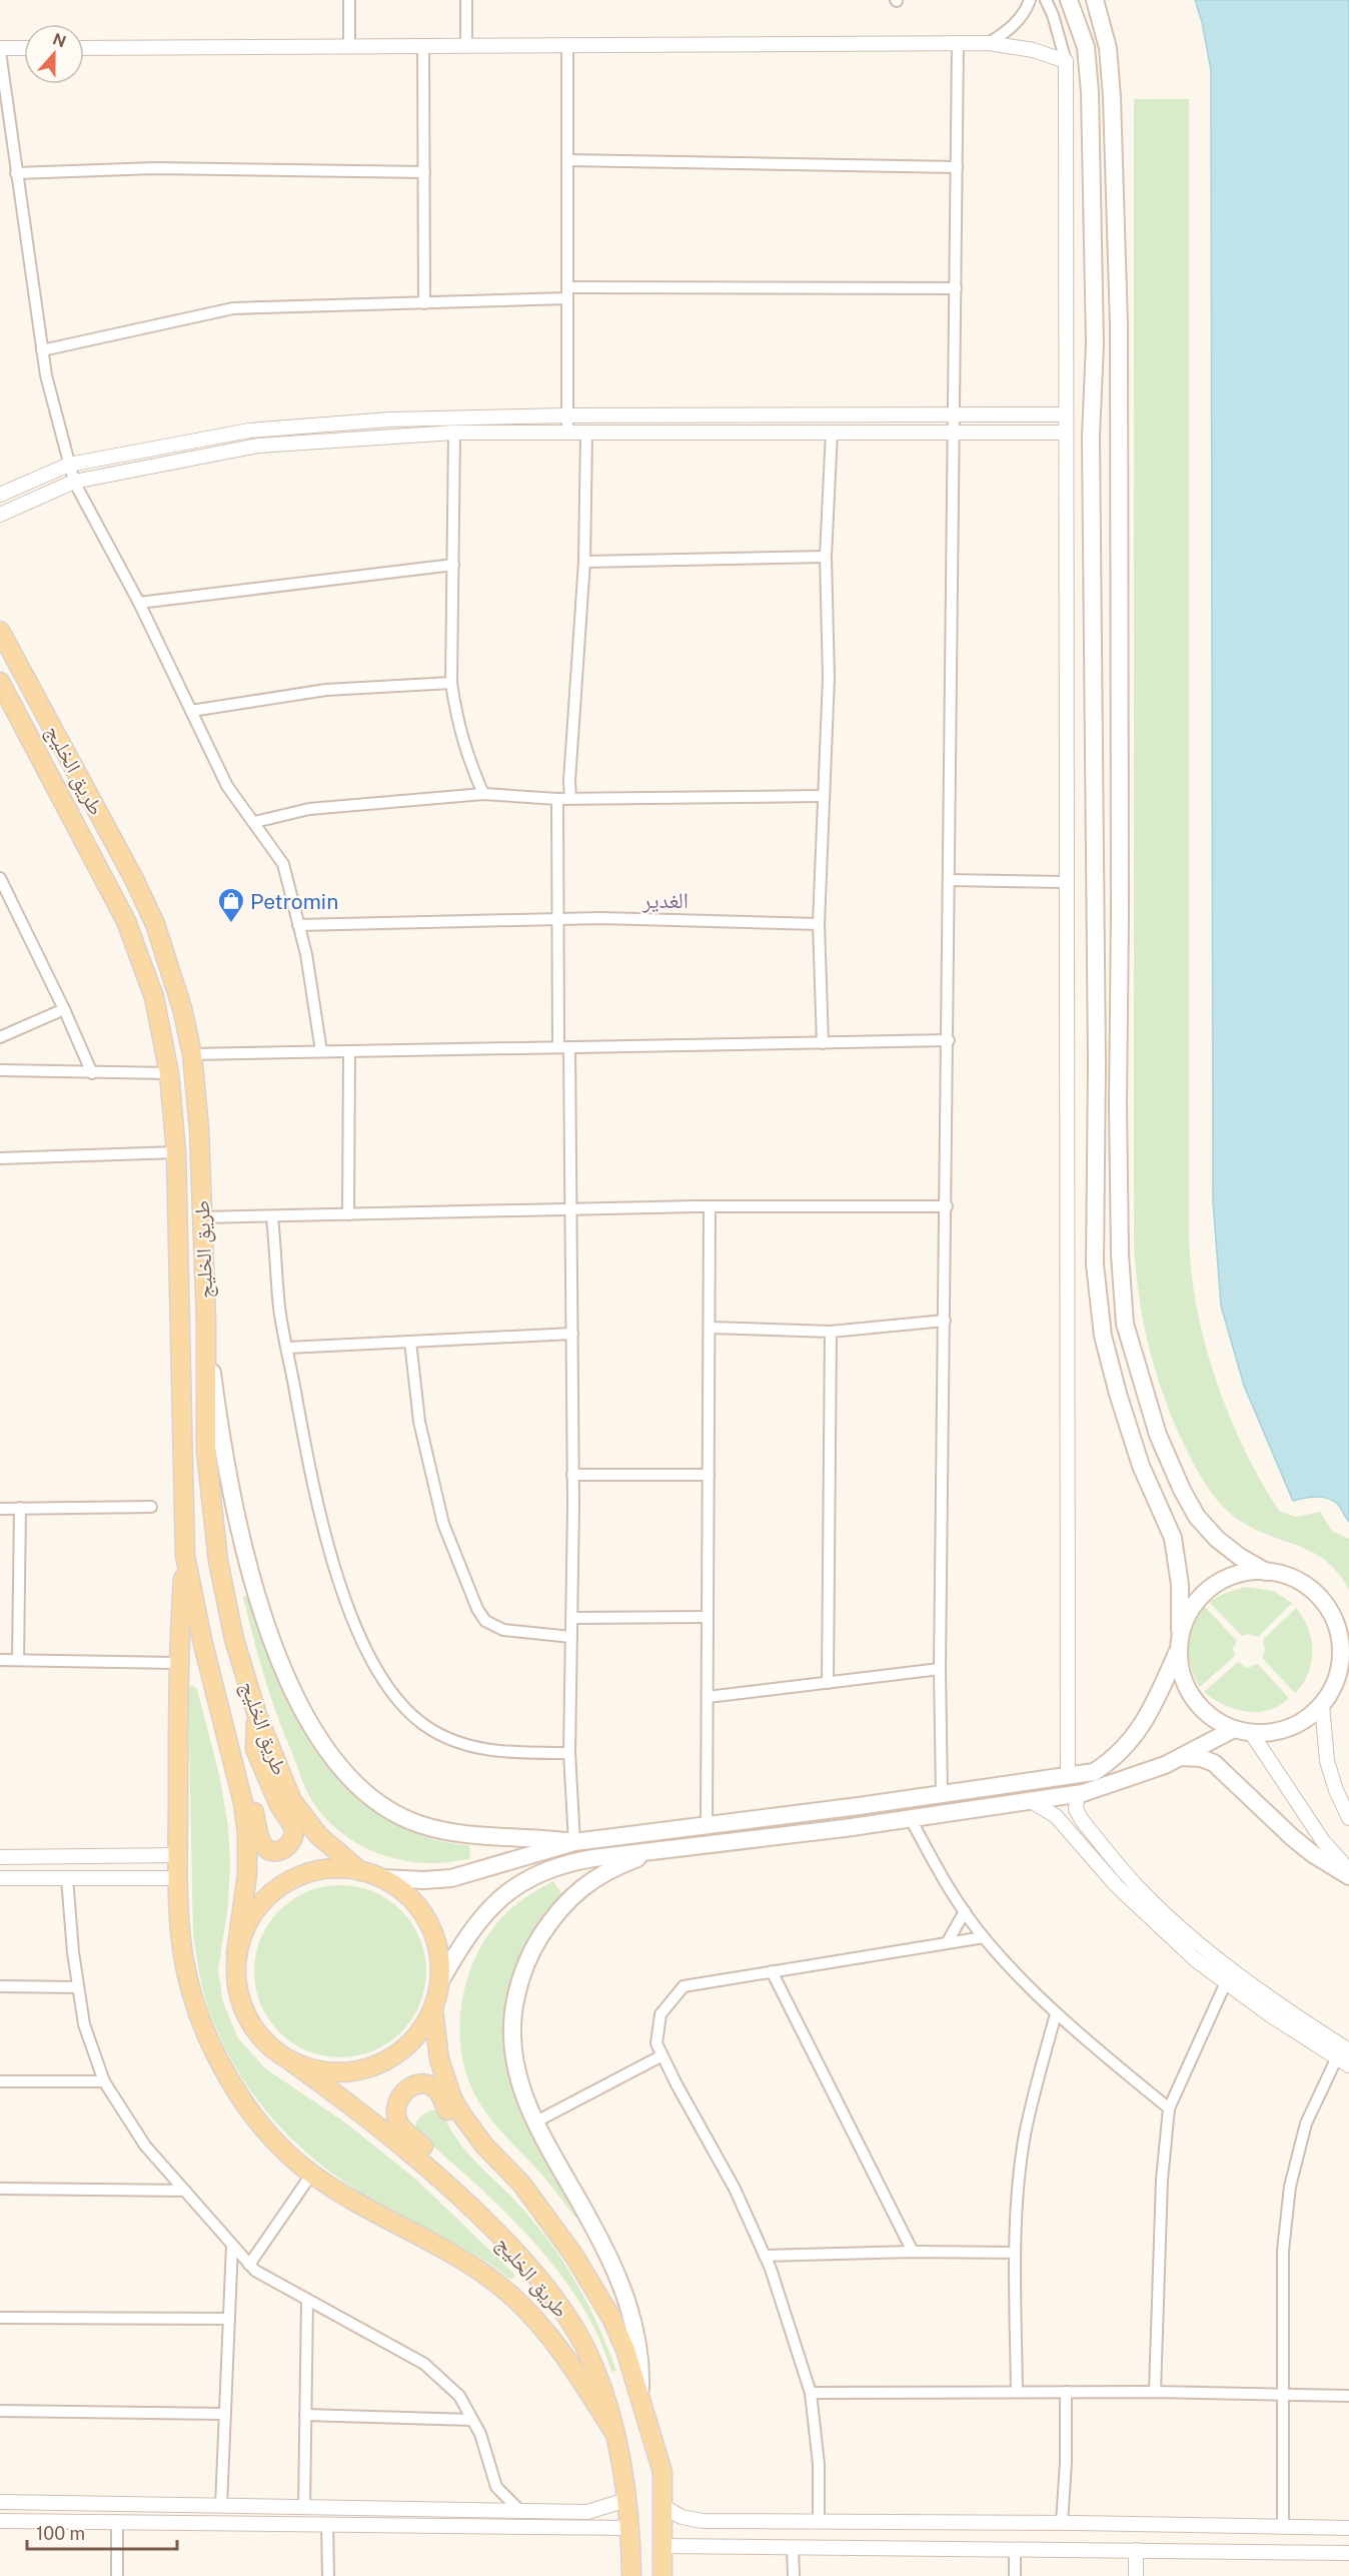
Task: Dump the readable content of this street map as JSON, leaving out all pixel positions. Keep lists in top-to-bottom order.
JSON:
{
  "streets": {
    "main road": ["طريق الخليج"]
  },
  "districts": ["الغدير"],
  "places": {
    "shop": ["Petromin"]
  },
  "scale_bar": "100 m",
  "north": "top"
}
